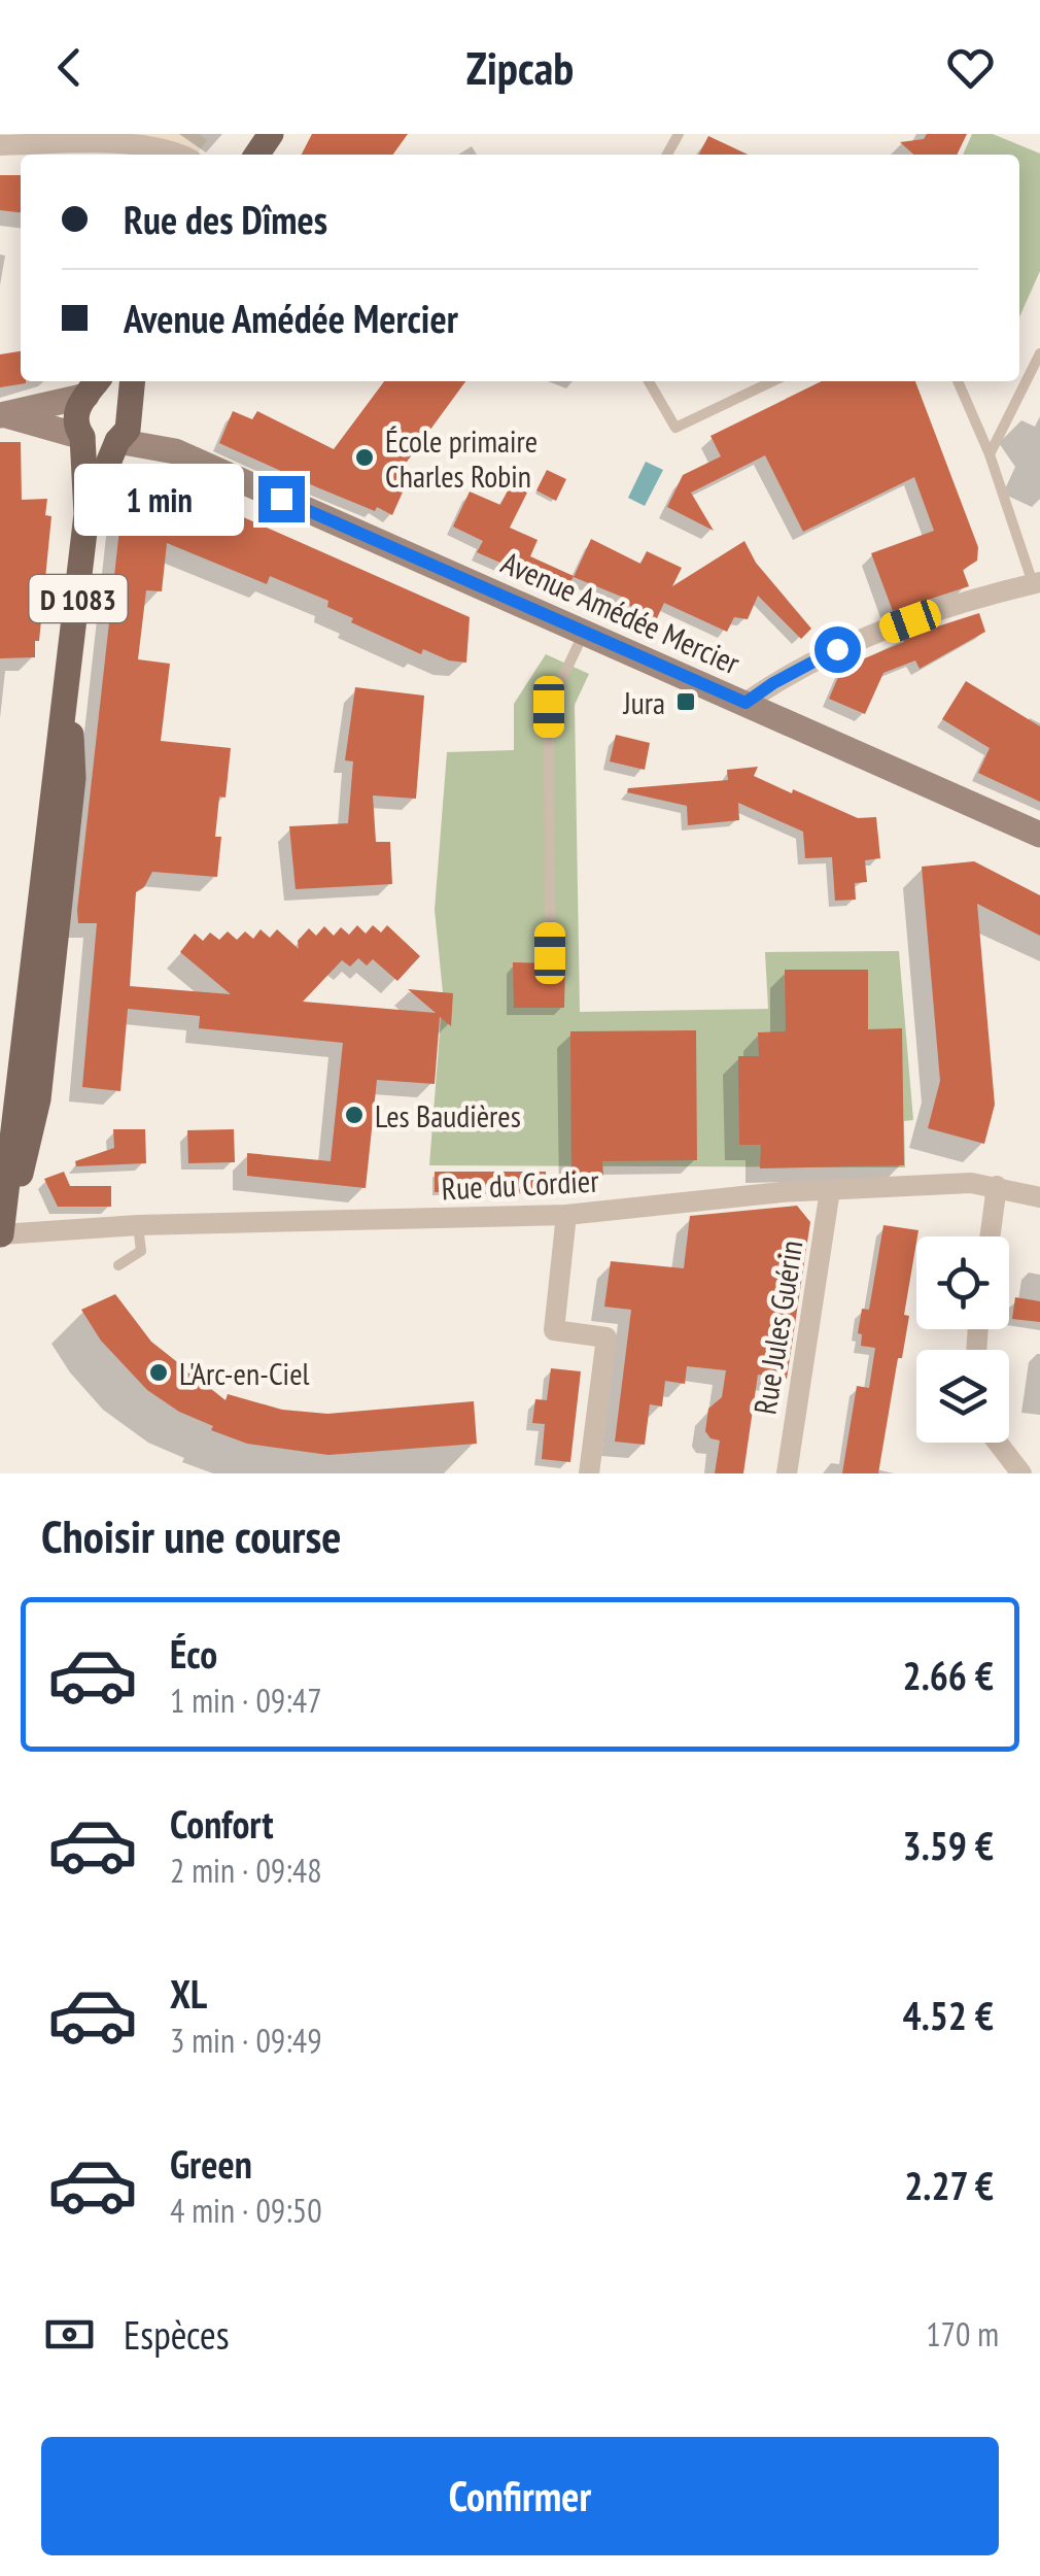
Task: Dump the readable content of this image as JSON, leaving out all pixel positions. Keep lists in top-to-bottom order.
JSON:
{
  "streets": {
    "main road": ["D 1083", "Avenue Amédée Mercier"],
    "street": ["Rue du Cordier", "Rue Jules Guérin"]
  },
  "crossings": [
    ["D 1083", "Rue du Cordier"],
    ["Rue du Cordier", "Rue Jules Guérin"]
  ],
  "places": {
    "other": ["École primaire Charles Robin", "Les Baudières", "L'Arc-en-Ciel"],
    "transit": ["Jura"]
  },
  "page": {
    "header": "Zipcab",
    "banner": ["Rue des Dîmes", "Avenue Amédée Mercier"],
    "bubble": "1 min",
    "heading": "Choisir une course",
    "list": [
      {
        "name": "Éco",
        "note": "1 min · 09:47",
        "value": "2.66 €"
      },
      {
        "name": "Confort",
        "note": "2 min · 09:48",
        "value": "3.59 €"
      },
      {
        "name": "XL",
        "note": "3 min · 09:49",
        "value": "4.52 €"
      },
      {
        "name": "Green",
        "note": "4 min · 09:50",
        "value": "2.27 €"
      }
    ],
    "pay": ["Espèces", "170 m"],
    "buttons": "Confirmer"
  }
}
